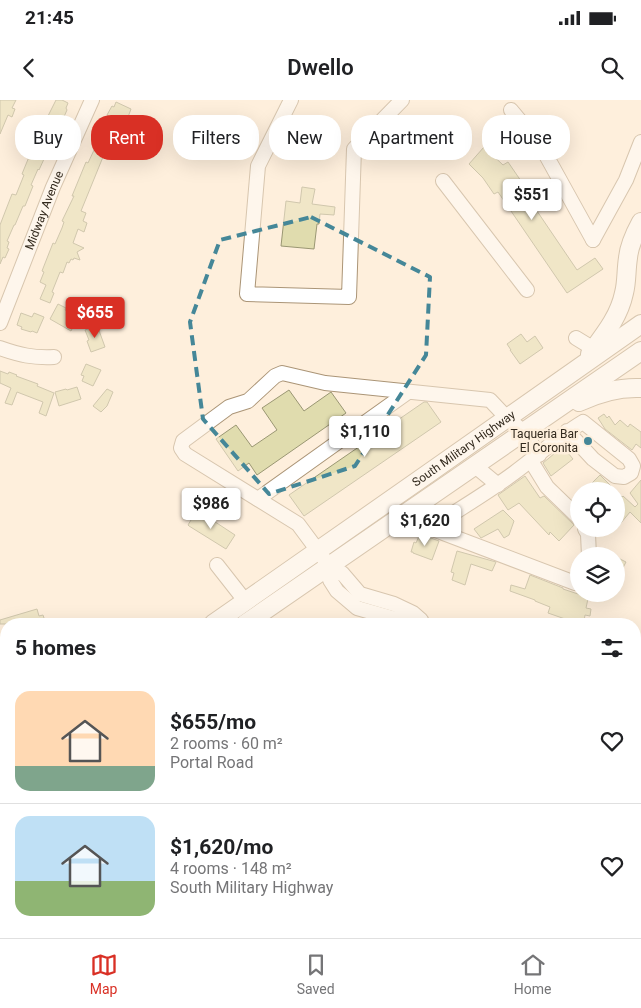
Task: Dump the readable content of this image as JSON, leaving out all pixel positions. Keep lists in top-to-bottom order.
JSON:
{
  "streets": {
    "main road": ["South Military Highway"],
    "street": ["Midway Avenue"]
  },
  "places": ["Taqueria Bar El Coronita"],
  "page": {
    "status": "21:45",
    "header": "Dwello",
    "chip": [
      "Buy",
      "Rent",
      "Filters",
      "New",
      "Apartment",
      "House"
    ],
    "price": [
      "$551",
      "$655",
      "$1,110",
      "$986",
      "$1,620"
    ],
    "heading": "5 homes",
    "list": [
      {
        "name": "$655/mo",
        "note": "2 rooms · 60 m² · Portal Road"
      },
      {
        "name": "$1,620/mo",
        "note": "4 rooms · 148 m² · South Military Highway"
      }
    ],
    "tabs": ["Map", "Saved", "Home"]
  }
}
